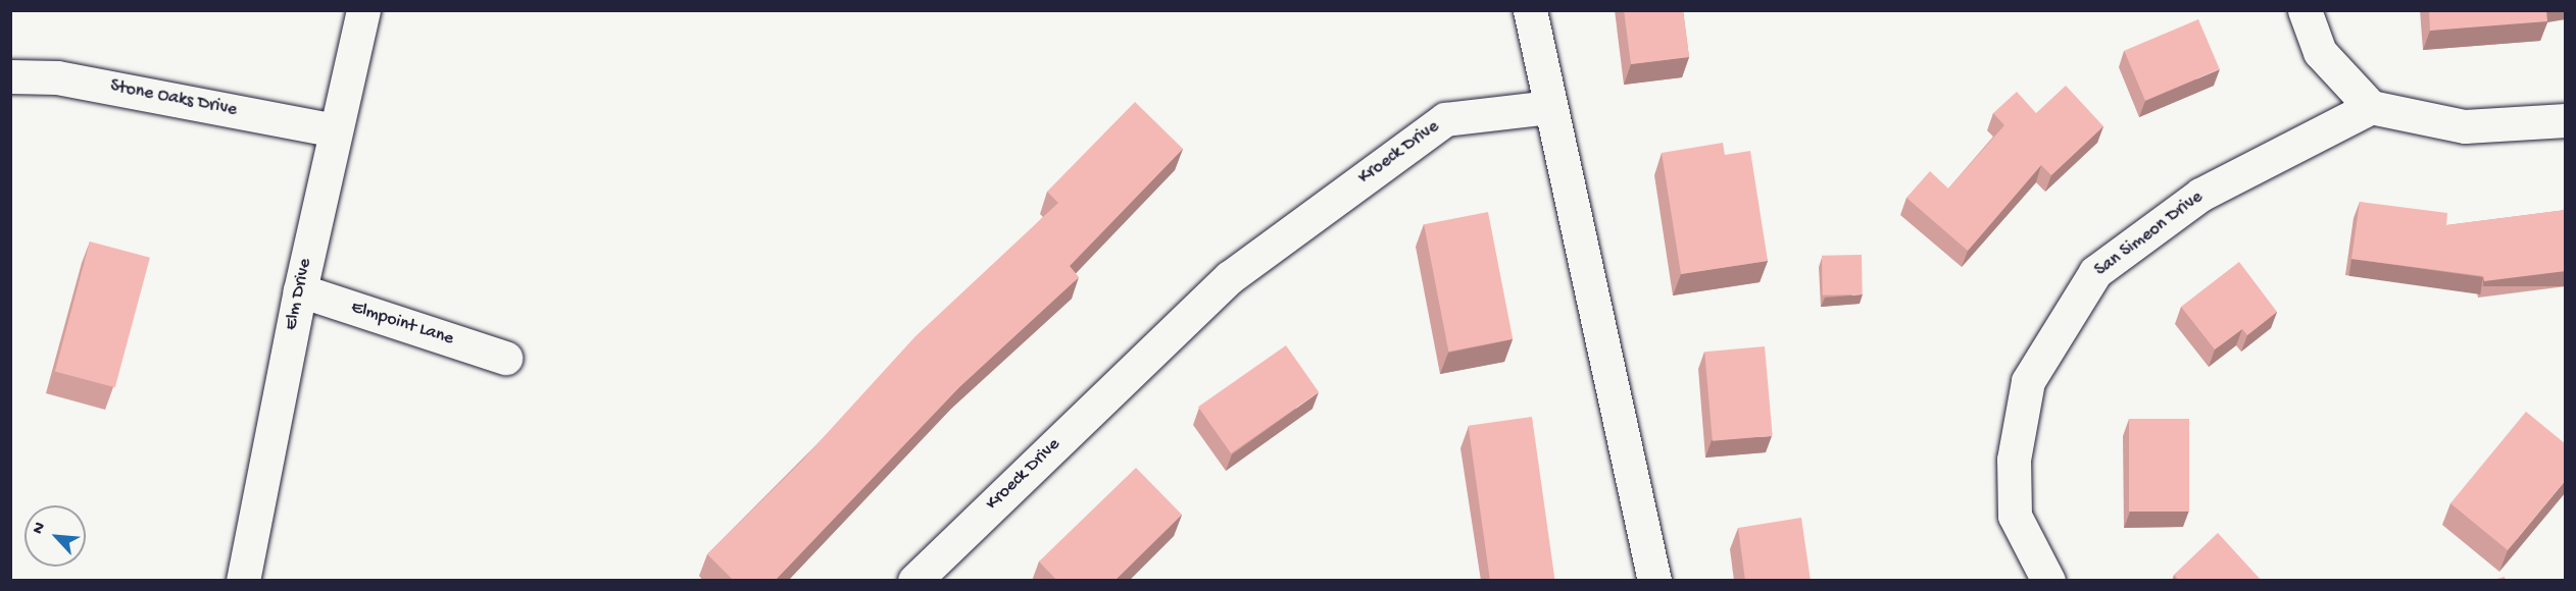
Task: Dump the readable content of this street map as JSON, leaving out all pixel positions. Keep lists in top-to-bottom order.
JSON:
{
  "streets": {
    "street": [
      "Stone Oaks Drive",
      "Kroeck Drive",
      "San Simeon Drive",
      "Elm Drive",
      "Elmpoint Lane"
    ]
  },
  "crossings": [
    ["Stone Oaks Drive", "Elm Drive"],
    ["Elm Drive", "Elmpoint Lane"]
  ],
  "north": "top left"
}
